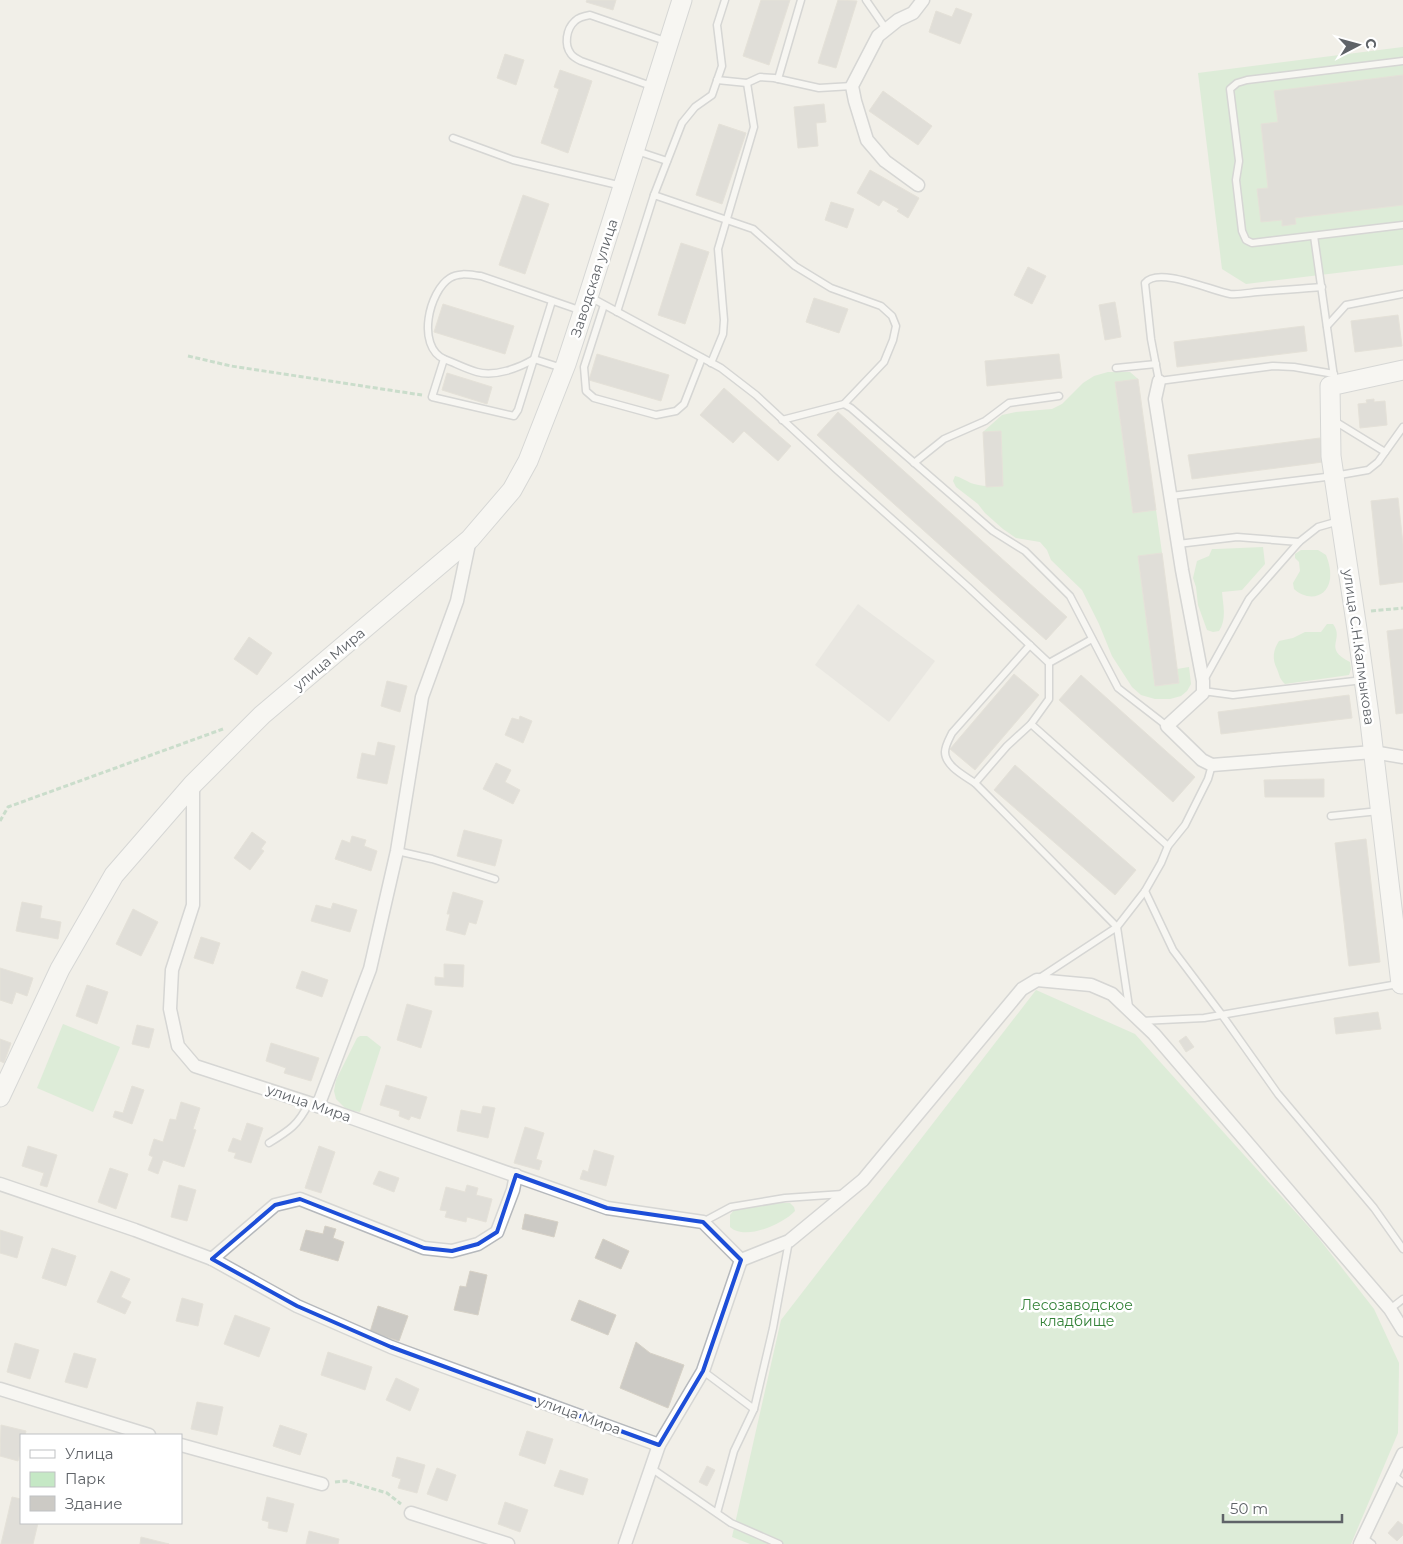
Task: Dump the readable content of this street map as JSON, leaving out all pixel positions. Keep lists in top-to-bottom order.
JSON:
{
  "streets": {
    "street": ["Заводская улица", "улица С.Н.Калмыкова", "улица Мира"]
  },
  "crossings": [
    ["Заводская улица", "улица Мира"]
  ],
  "parks": ["Лесозаводское кладбище"],
  "legend": ["Улица", "Парк", "Здание"],
  "scale_bar": "50 m",
  "north": "right"
}
